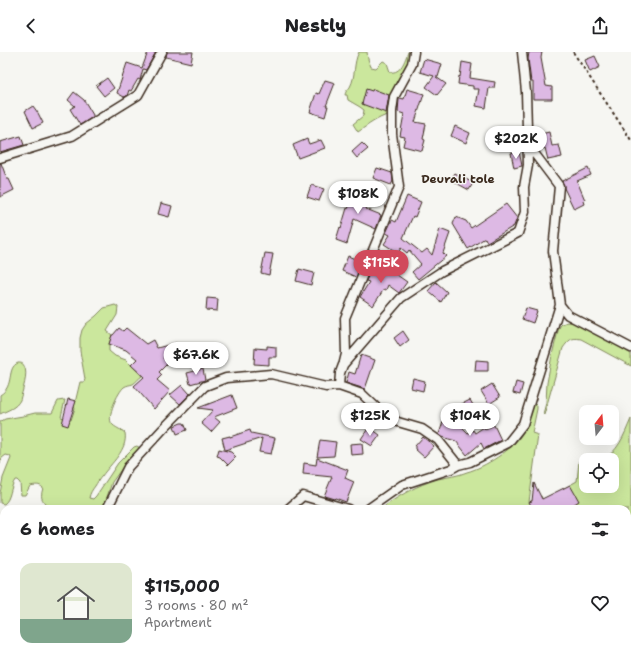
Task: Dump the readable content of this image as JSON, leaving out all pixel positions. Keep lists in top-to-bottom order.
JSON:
{
  "districts": ["Deurali tole"],
  "north": "top",
  "page": {
    "header": "Nestly",
    "price": [
      "$202K",
      "$108K",
      "$115K",
      "$67.6K",
      "$125K",
      "$104K"
    ],
    "heading": "6 homes",
    "list": [
      {
        "name": "$115,000",
        "note": "3 rooms · 80 m² · Apartment"
      }
    ]
  }
}
